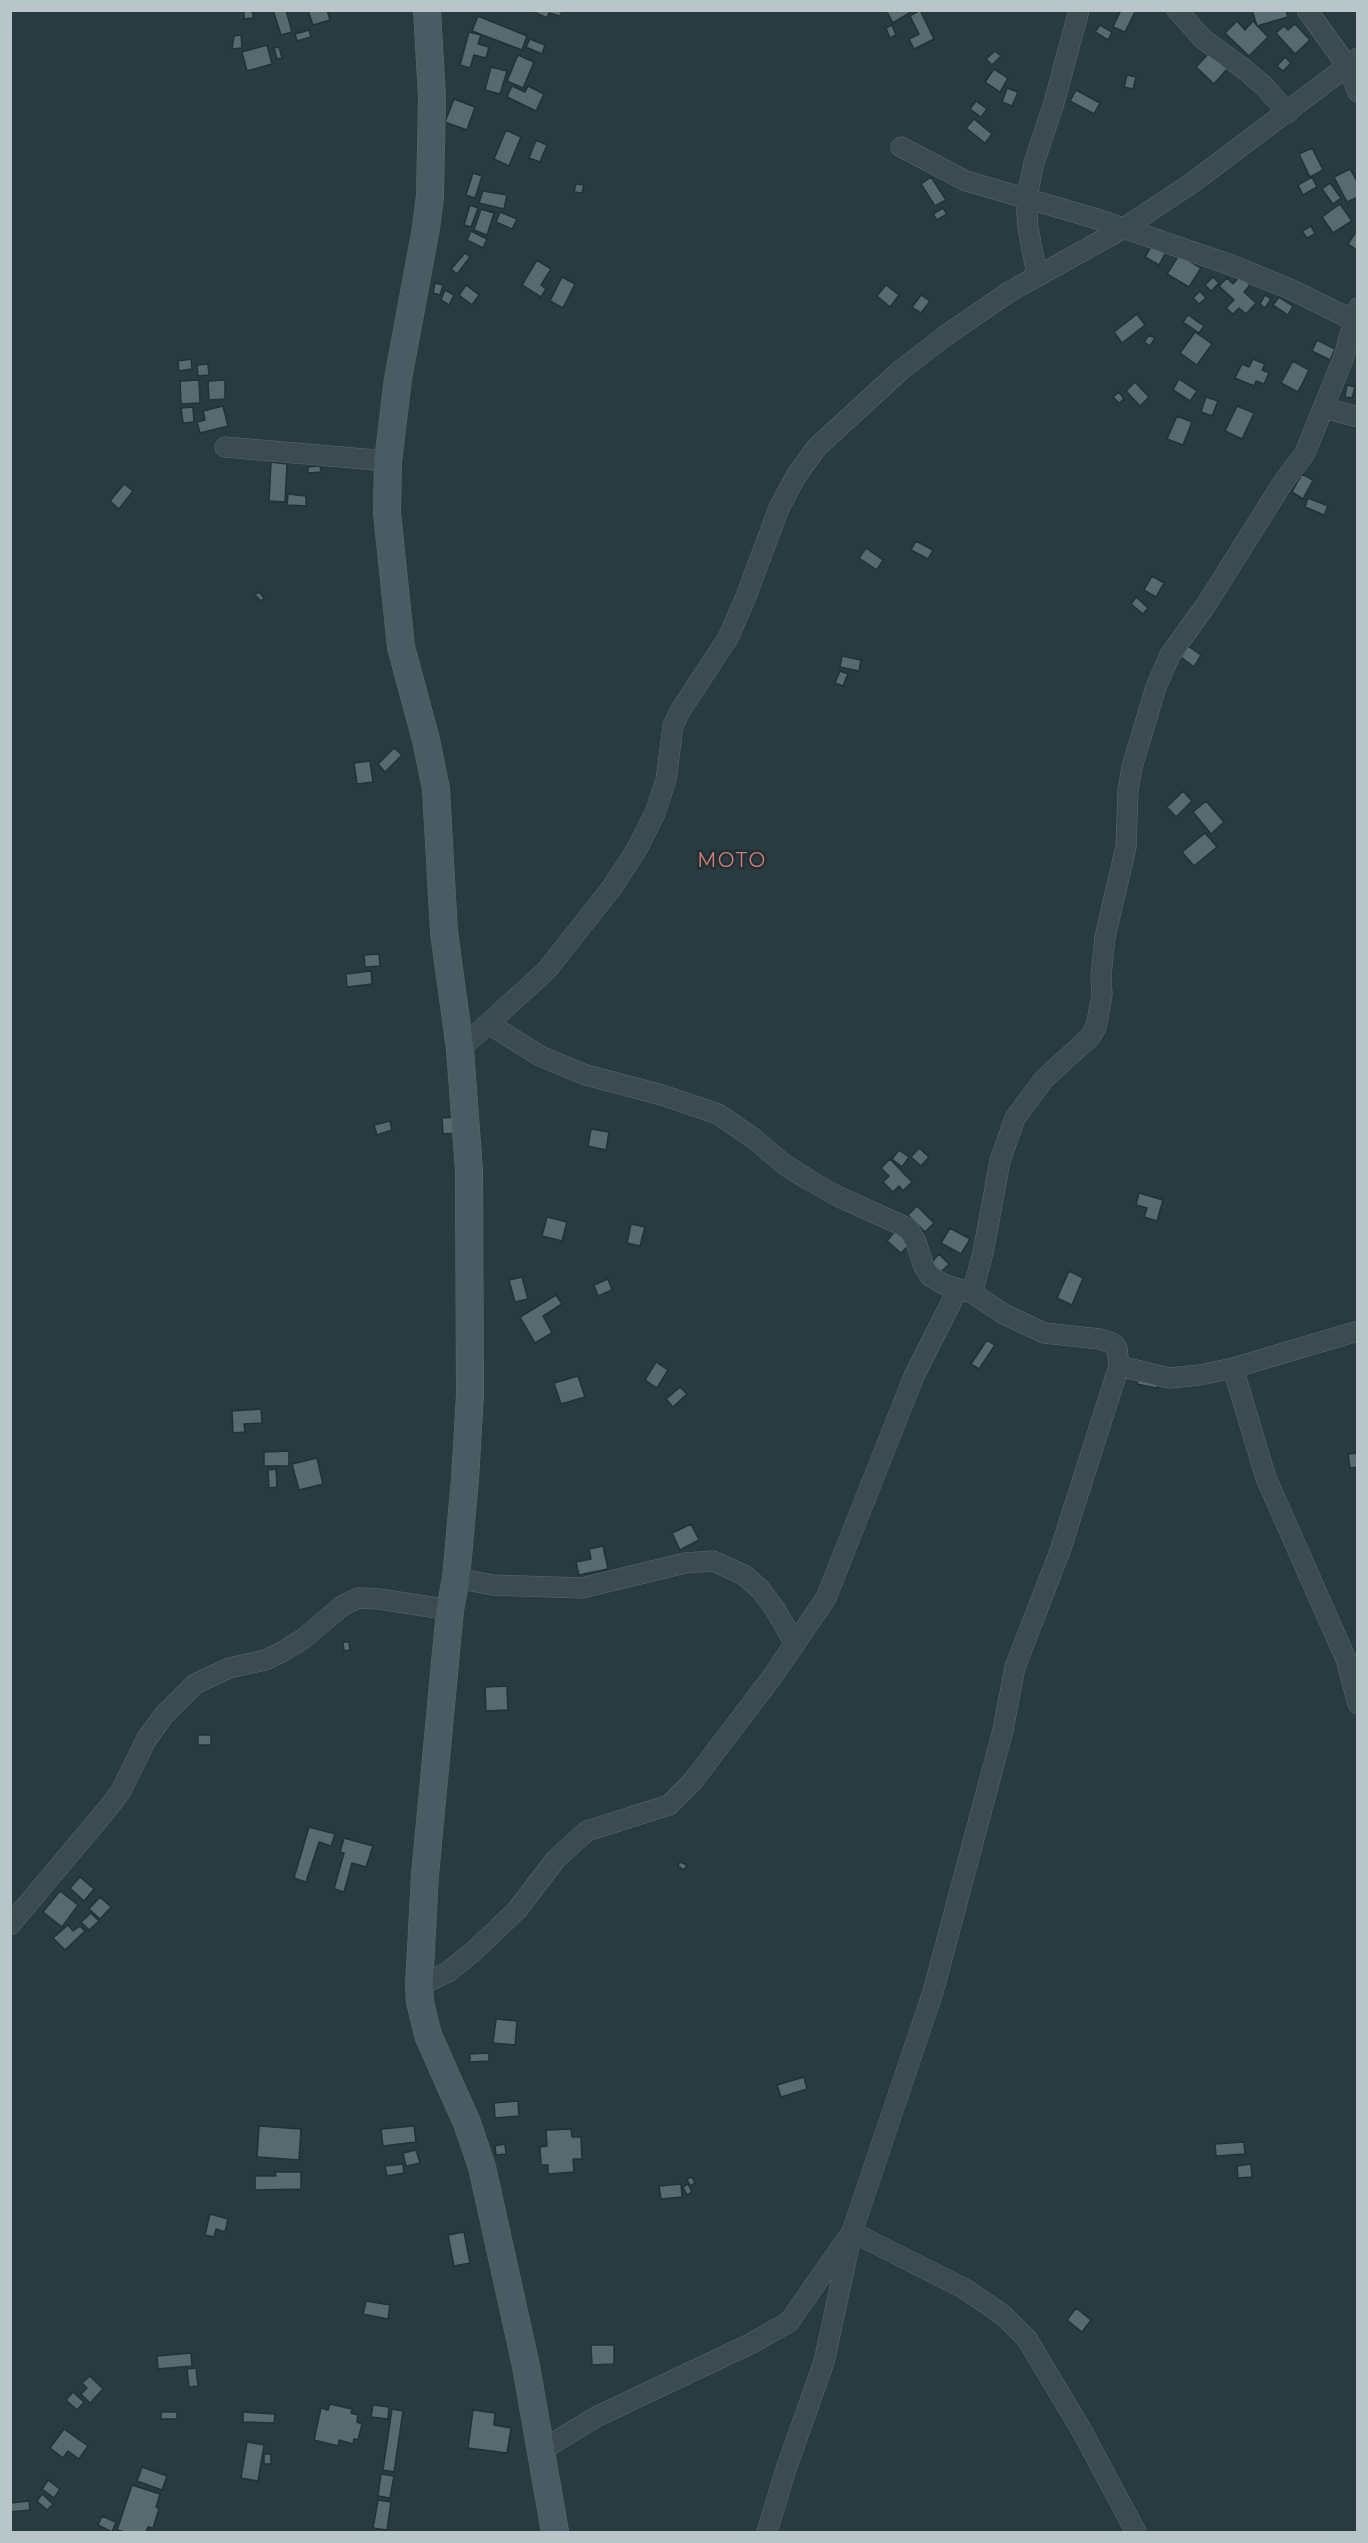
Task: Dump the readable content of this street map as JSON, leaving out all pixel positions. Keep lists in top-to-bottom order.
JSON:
{
  "districts": ["MOTO"]
}
